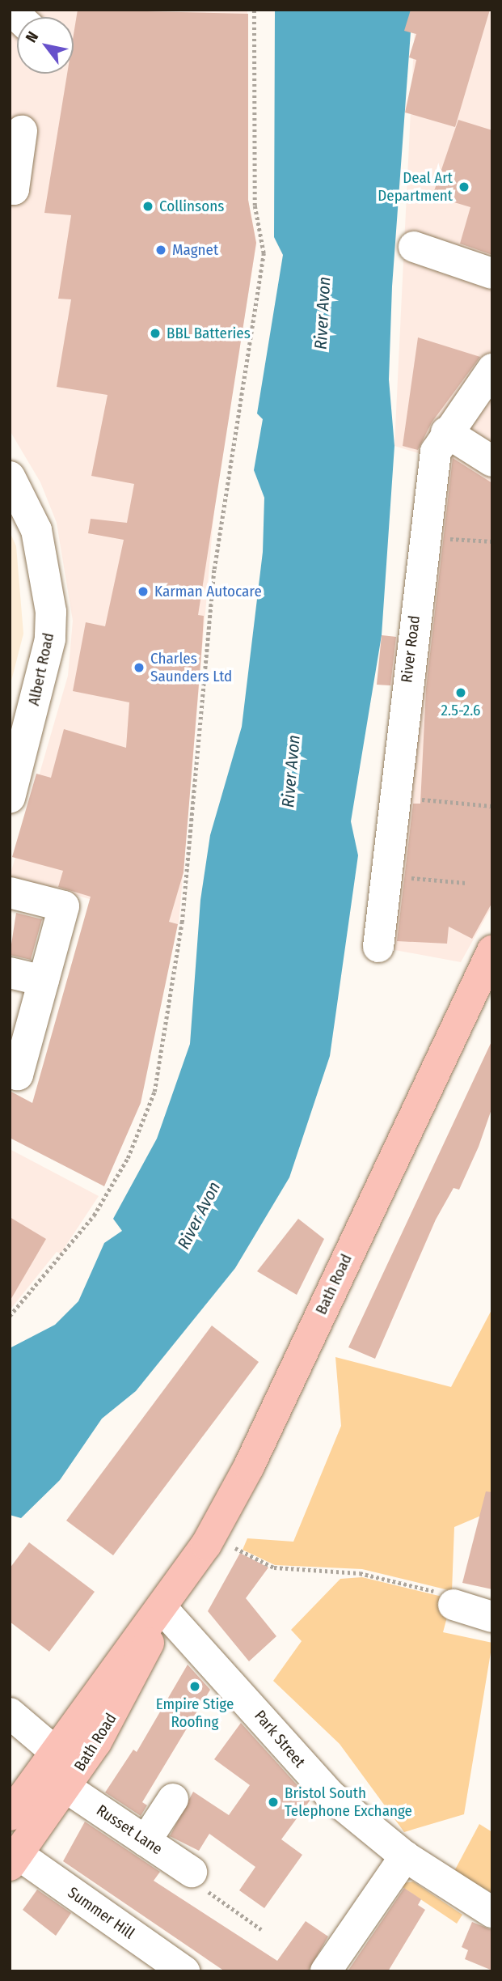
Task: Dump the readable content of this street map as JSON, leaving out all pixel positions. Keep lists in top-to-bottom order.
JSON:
{
  "streets": {
    "highway": ["Bath Road"],
    "street": [
      "River Road",
      "Albert Road",
      "Park Street",
      "Russet Lane",
      "Summer Hill"
    ]
  },
  "crossings": [
    ["Bath Road", "Park Street"],
    ["Bath Road", "Russet Lane"],
    ["Bath Road", "Summer Hill"]
  ],
  "water": ["River Avon"],
  "places": [
    "Deal Art Department",
    "Collinsons",
    "Magnet",
    "BBL Batteries",
    "Karman Autocare",
    "Charles Saunders Ltd",
    "2.5-2.6",
    "Empire Stige Roofing",
    "Bristol South Telephone Exchange"
  ],
  "north": "top left"
}
